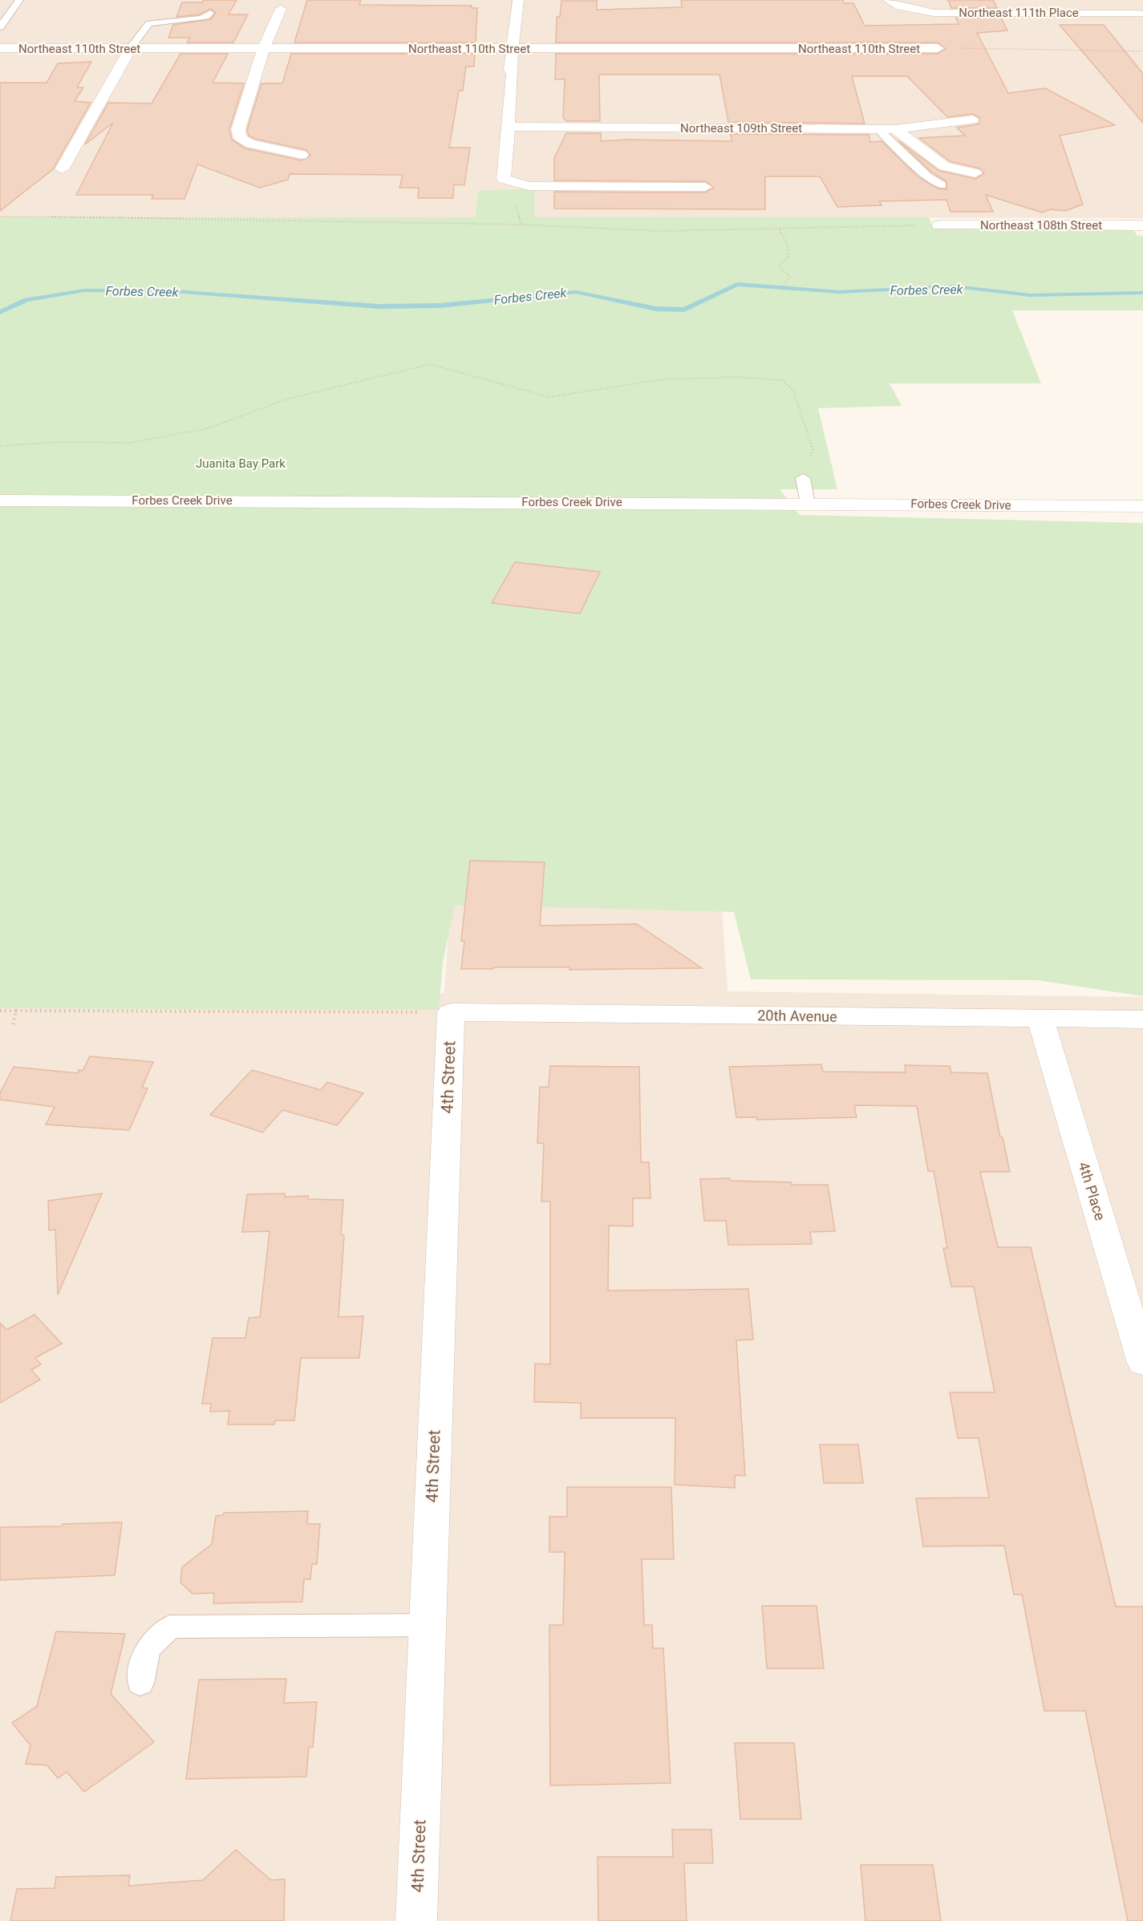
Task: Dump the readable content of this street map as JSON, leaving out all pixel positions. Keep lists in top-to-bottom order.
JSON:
{
  "streets": {
    "street": [
      "Northeast 111th Place",
      "Northeast 110th Street",
      "Northeast 109th Street",
      "Northeast 108th Street",
      "Forbes Creek Drive",
      "20th Avenue",
      "4th Street",
      "4th Place"
    ]
  },
  "crossings": [
    ["20th Avenue", "4th Street"],
    ["20th Avenue", "4th Place"]
  ],
  "water": ["Forbes Creek"],
  "parks": ["Juanita Bay Park"]
}
